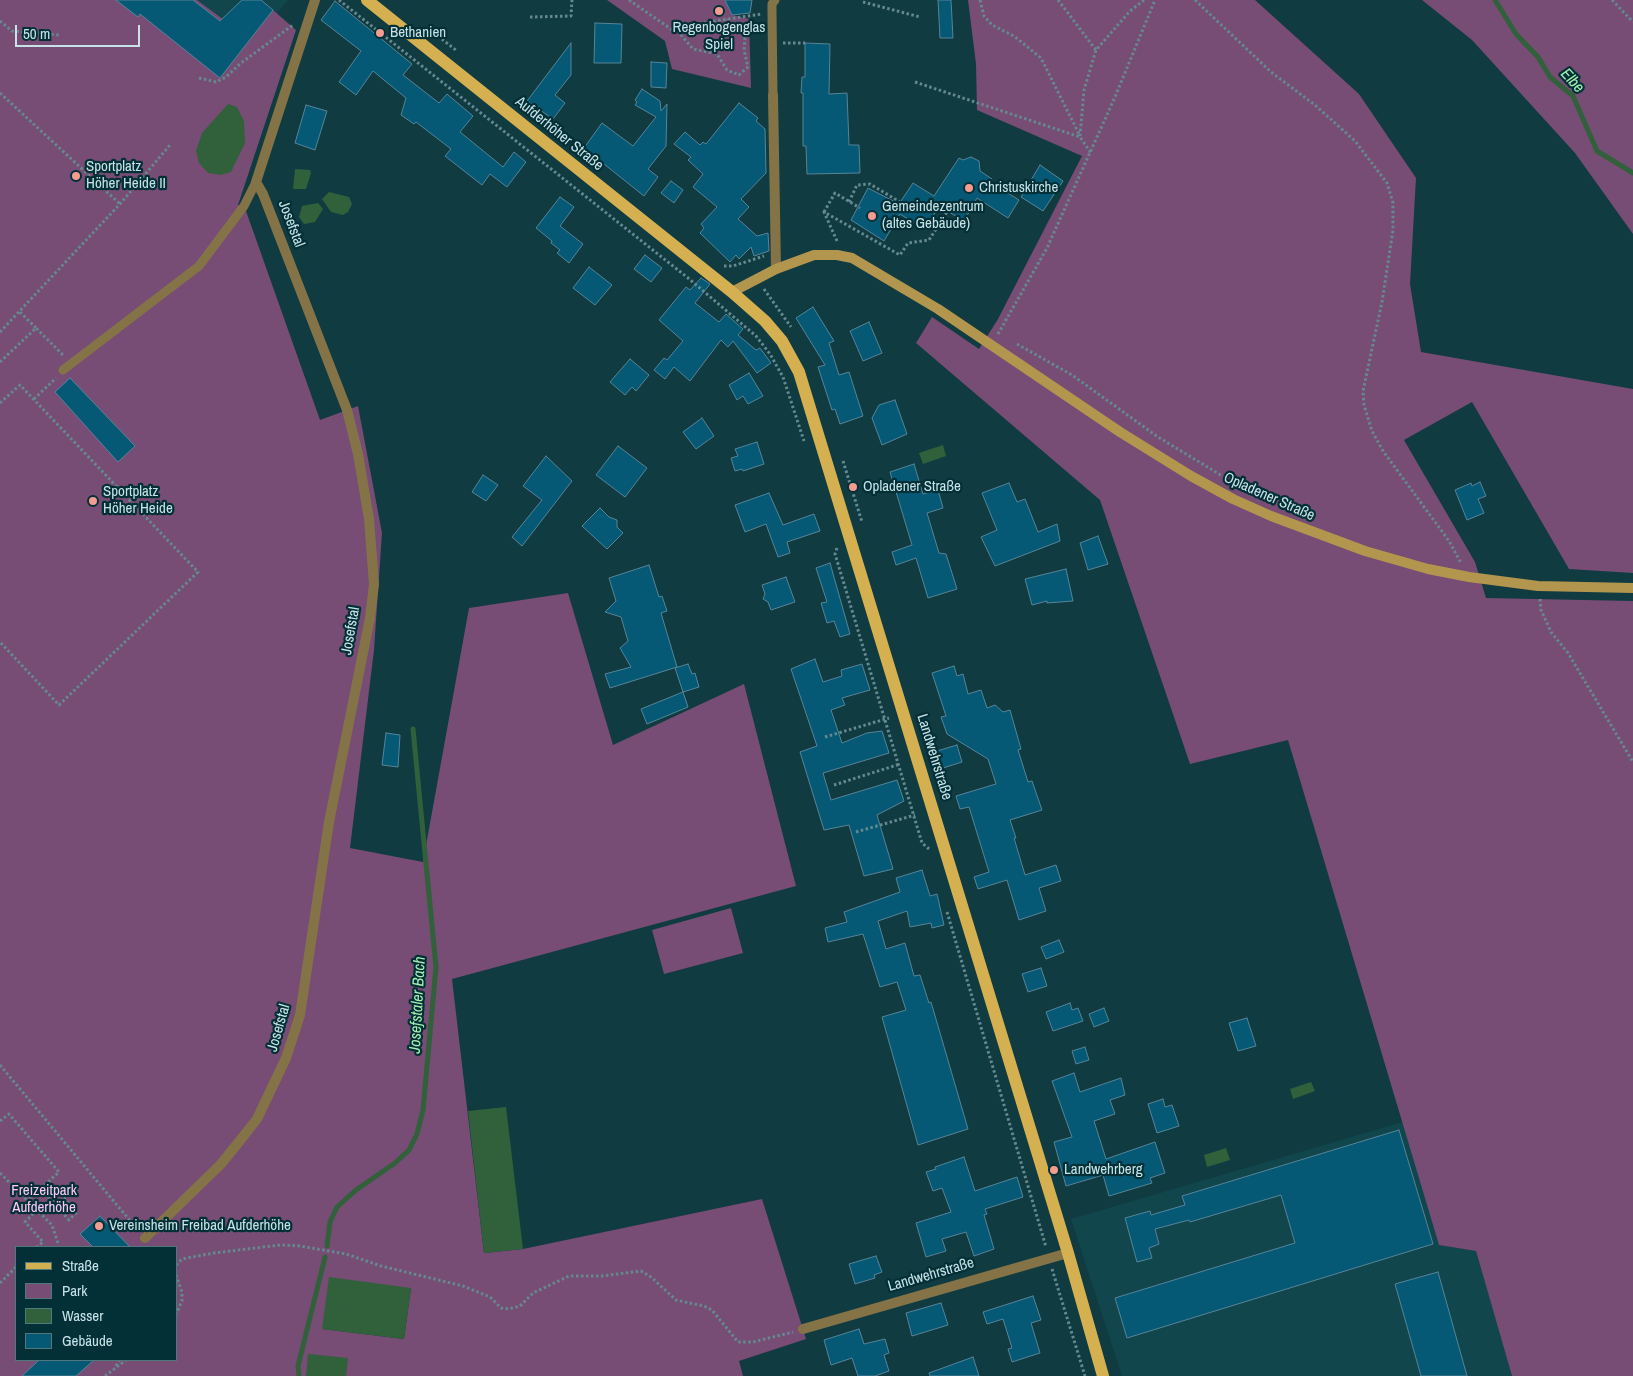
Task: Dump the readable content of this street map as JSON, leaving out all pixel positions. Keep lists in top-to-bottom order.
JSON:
{
  "streets": {
    "main road": ["Aufderhöher Straße", "Opladener Straße", "Landwehrstraße"],
    "street": ["Josefstal"]
  },
  "crossings": [
    ["Aufderhöher Straße", "Opladener Straße"],
    ["Aufderhöher Straße", "Landwehrstraße"],
    ["Opladener Straße", "Landwehrstraße"]
  ],
  "water": ["Elbe", "Josefstaler Bach"],
  "parks": ["Freizeitpark Aufderhöhe"],
  "places": [
    "Regenbogenglas Spiel",
    "Bethanien",
    "Sportplatz Höher Heide II",
    "Christuskirche",
    "Gemeindezentrum (altes Gebäude)",
    "Opladener Straße",
    "Sportplatz Höher Heide",
    "Landwehrberg",
    "Vereinsheim Freibad Aufderhöhe"
  ],
  "legend": [
    "Straße",
    "Park",
    "Wasser",
    "Gebäude"
  ],
  "scale_bar": "50 m"
}
